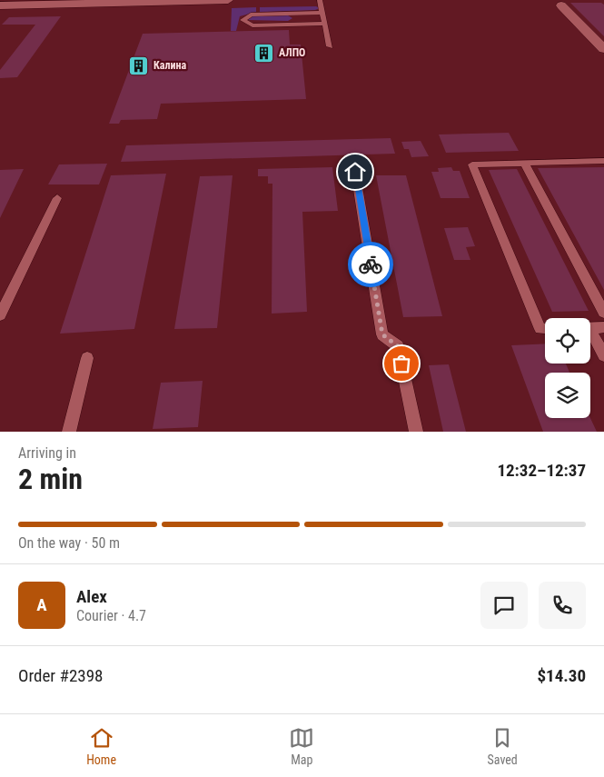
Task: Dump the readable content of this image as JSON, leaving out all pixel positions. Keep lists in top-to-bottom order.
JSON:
{
  "places": {
    "building": ["АЛПО", "Калина"]
  },
  "page": {
    "heading": ["2 min", "Arriving in", "12:32–12:37"],
    "panel": [
      "Alex",
      "Courier · 4.7",
      "Order #2398",
      "$14.30"
    ],
    "bar": "On the way · 50 m",
    "round": "A",
    "tabs": ["Home", "Map", "Saved"]
  }
}
